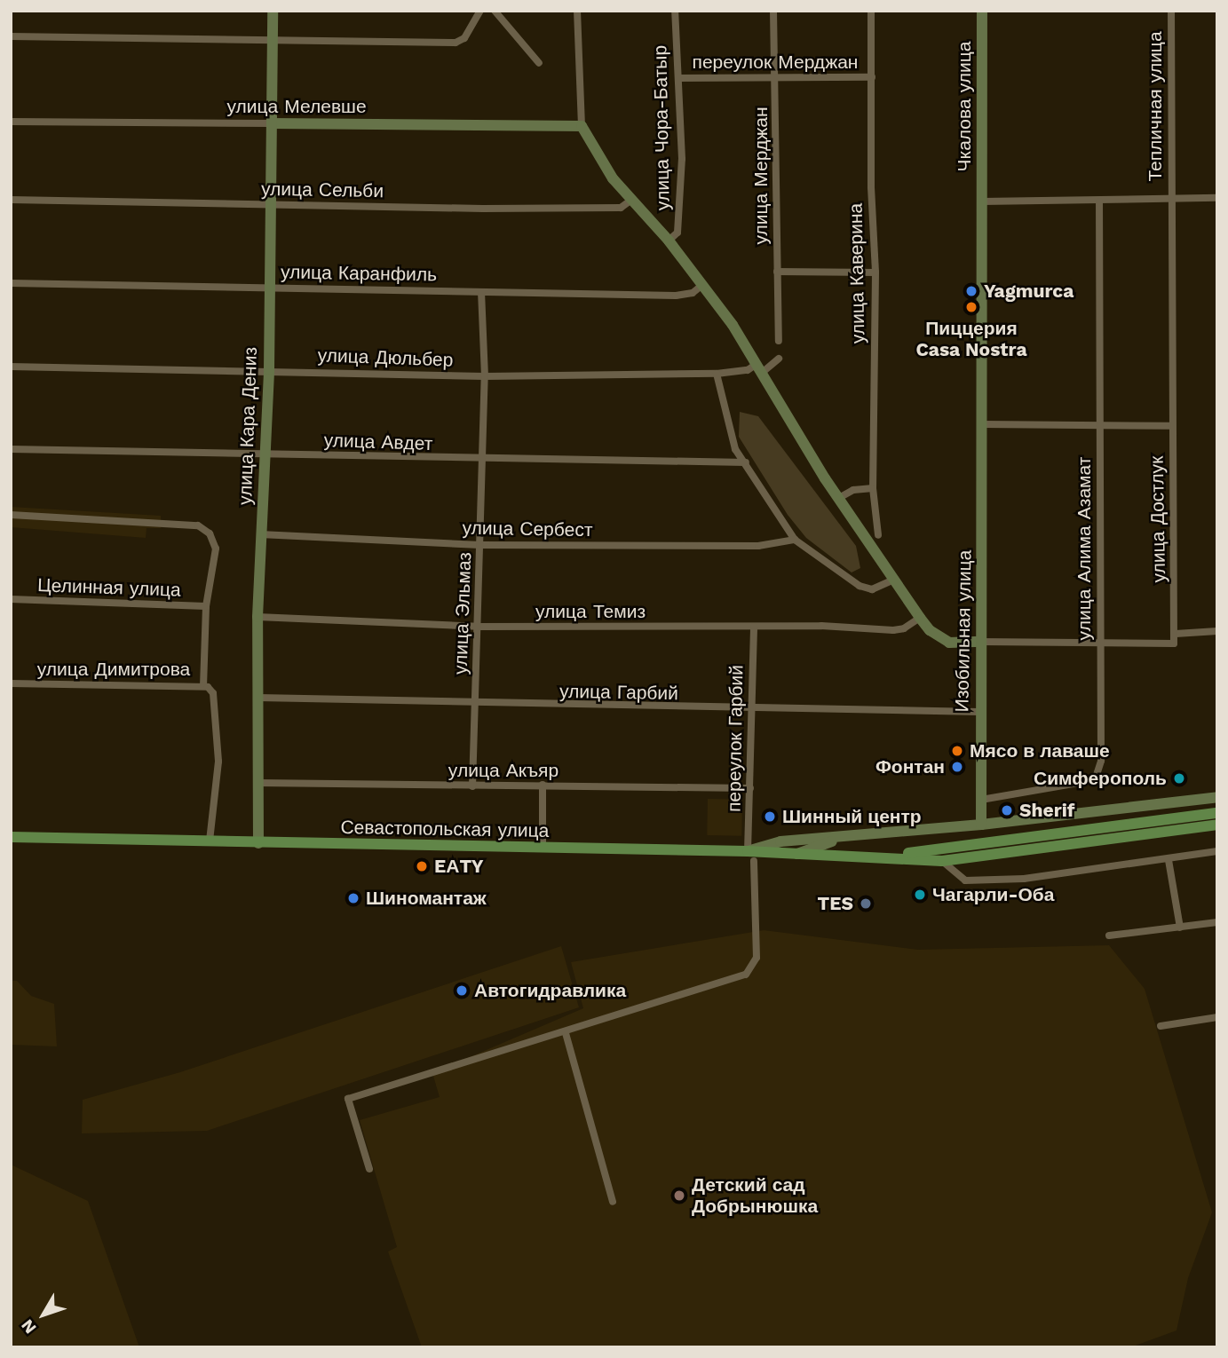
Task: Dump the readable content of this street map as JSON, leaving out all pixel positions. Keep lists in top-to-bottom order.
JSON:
{
  "streets": {
    "main road": [
      "улица Мелевше",
      "Чкалова улица",
      "улица Кара Дениз",
      "Изобильная улица",
      "Севастопольская улица"
    ],
    "street": [
      "переулок Мерджан",
      "Тепличная улица",
      "улица Чора-Батыр",
      "улица Мерджан",
      "улица Сельби",
      "улица Каранфиль",
      "улица Каверина",
      "улица Дюльбер",
      "улица Авдет",
      "улица Достлук",
      "улица Сербест",
      "улица Алима Азамат",
      "Целинная улица",
      "улица Темиз",
      "улица Эльмаз",
      "улица Димитрова",
      "улица Гарбий",
      "переулок Гарбий",
      "улица Акъяр"
    ]
  },
  "crossings": [
    ["переулок Мерджан", "улица Чора-Батыр"],
    ["переулок Мерджан", "улица Мерджан"],
    ["переулок Мерджан", "улица Каверина"],
    ["улица Мелевше", "улица Кара Дениз"],
    ["Чкалова улица", "Изобильная улица"],
    ["Тепличная улица", "улица Достлук"],
    ["улица Сельби", "улица Кара Дениз"],
    ["улица Каранфиль", "улица Кара Дениз"],
    ["улица Каранфиль", "улица Эльмаз"],
    ["улица Дюльбер", "улица Кара Дениз"],
    ["улица Дюльбер", "улица Эльмаз"],
    ["улица Кара Дениз", "улица Авдет"],
    ["улица Кара Дениз", "улица Сербест"],
    ["улица Кара Дениз", "улица Темиз"],
    ["улица Кара Дениз", "улица Гарбий"],
    ["улица Кара Дениз", "улица Акъяр"],
    ["улица Кара Дениз", "Севастопольская улица"],
    ["улица Авдет", "улица Эльмаз"],
    ["улица Сербест", "улица Эльмаз"],
    ["улица Алима Азамат", "Изобильная улица"],
    ["улица Темиз", "улица Эльмаз"],
    ["улица Темиз", "переулок Гарбий"],
    ["улица Эльмаз", "улица Гарбий"],
    ["улица Эльмаз", "улица Акъяр"],
    ["Изобильная улица", "улица Гарбий"],
    ["улица Димитрова", "Севастопольская улица"],
    ["улица Гарбий", "переулок Гарбий"],
    ["переулок Гарбий", "улица Акъяр"],
    ["переулок Гарбий", "Севастопольская улица"]
  ],
  "places": [
    "Yagmurca",
    "Пиццерия Casa Nostra",
    "Мясо в лаваше",
    "Фонтан",
    "Симферополь",
    "Sherif",
    "Шинный центр",
    "EАTY",
    "Чагарли-Оба",
    "Шиномантаж",
    "TES",
    "Автогидравлика",
    "Детский сад Добрынюшка"
  ],
  "north": "bottom left"
}
